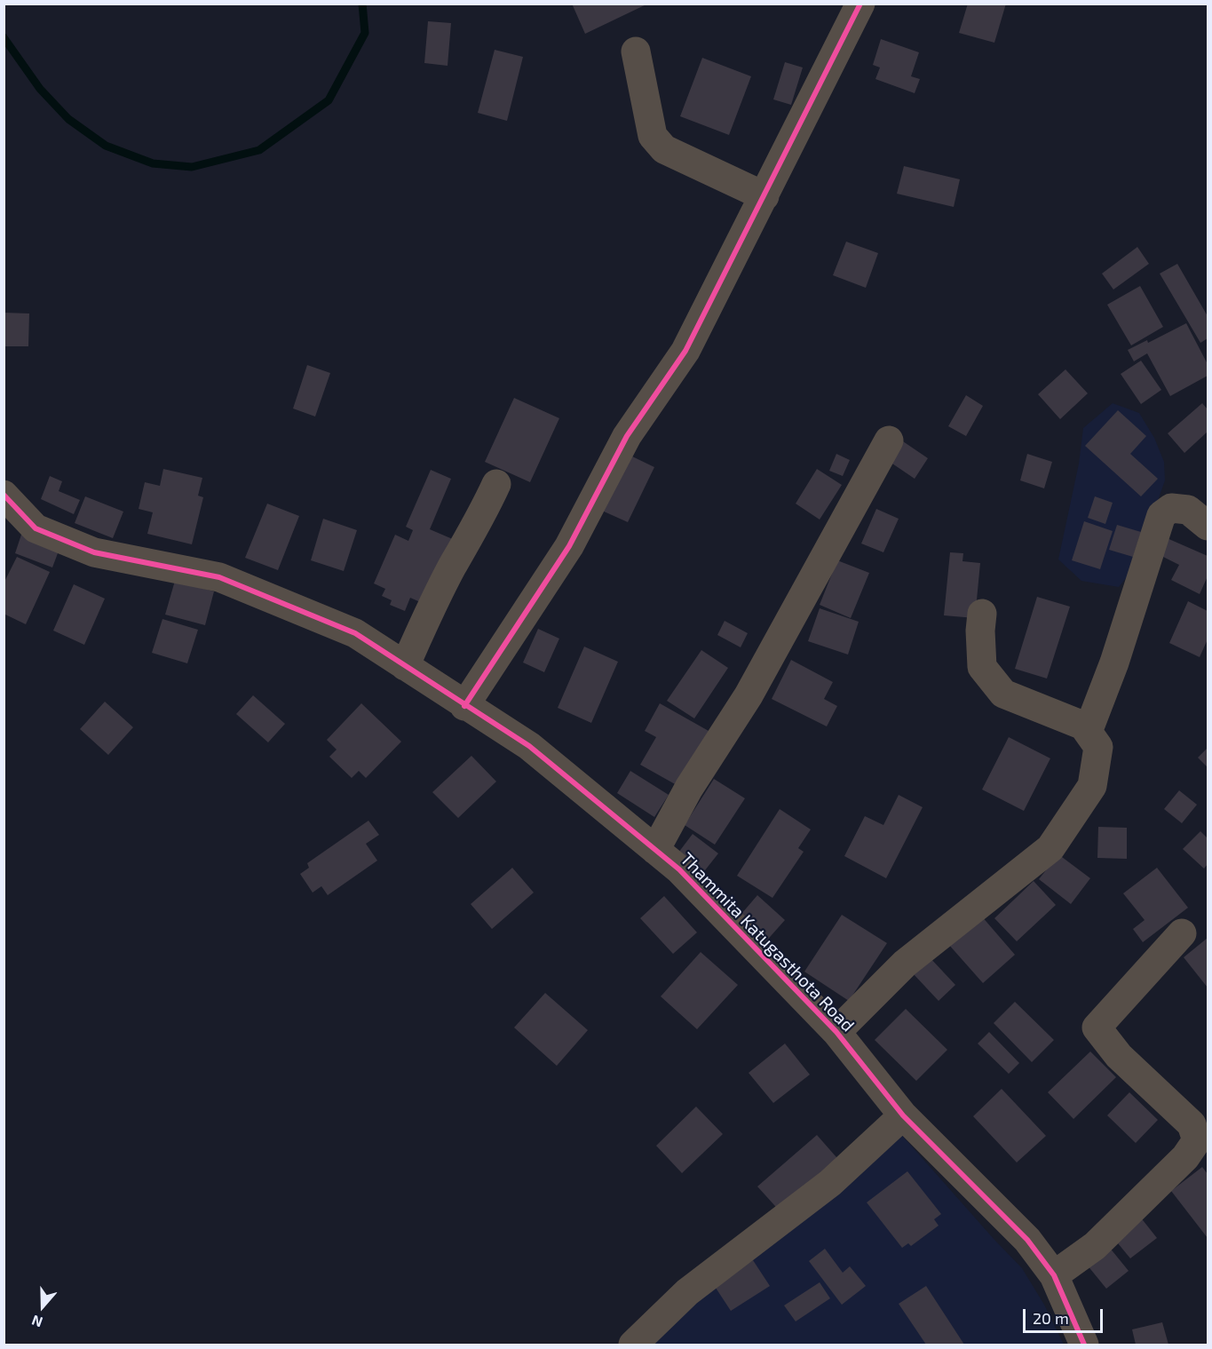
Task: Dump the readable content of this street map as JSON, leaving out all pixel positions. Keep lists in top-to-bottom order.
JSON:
{
  "streets": {
    "street": ["Thammita Katugasthota Road"]
  },
  "scale_bar": "20 m",
  "north": "bottom"
}
